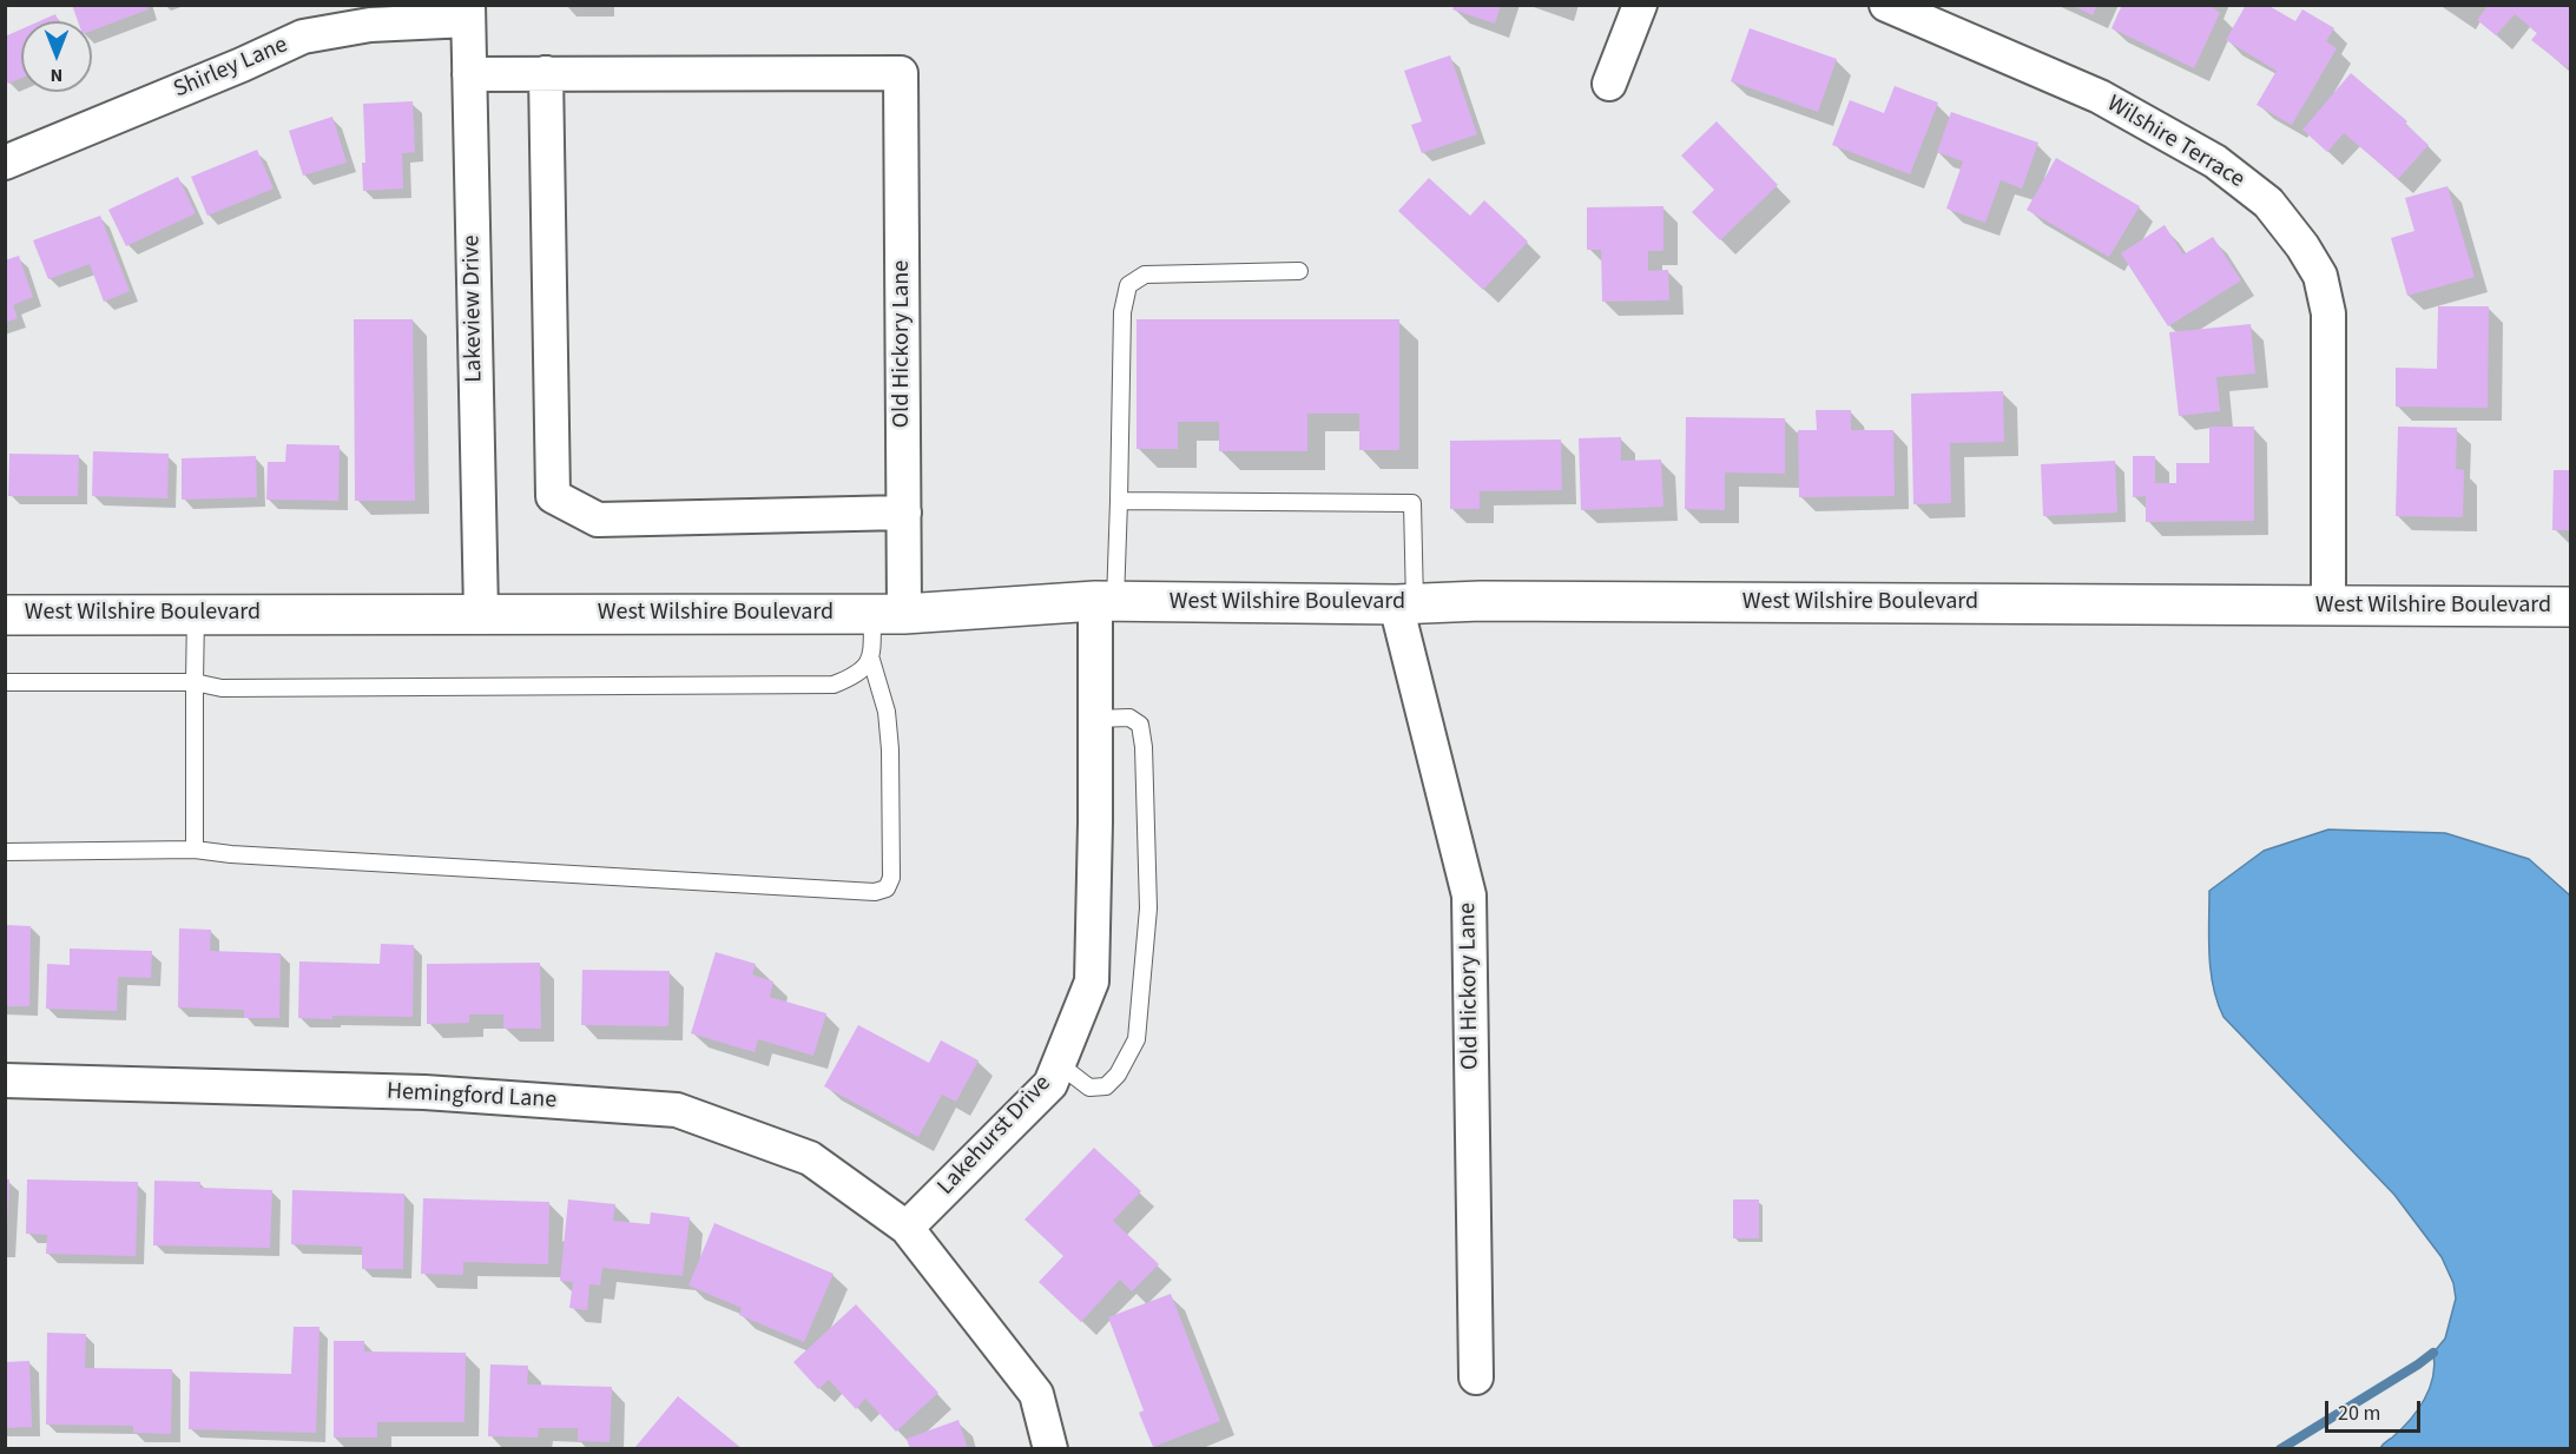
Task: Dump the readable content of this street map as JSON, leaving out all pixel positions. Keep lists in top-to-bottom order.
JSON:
{
  "streets": {
    "street": [
      "Shirley Lane",
      "Wilshire Terrace",
      "Lakeview Drive",
      "Old Hickory Lane",
      "West Wilshire Boulevard",
      "Hemingford Lane",
      "Lakehurst Drive"
    ]
  },
  "crossings": [
    ["Shirley Lane", "Lakeview Drive"],
    ["Wilshire Terrace", "West Wilshire Boulevard"],
    ["Lakeview Drive", "West Wilshire Boulevard"],
    ["Old Hickory Lane", "West Wilshire Boulevard"],
    ["West Wilshire Boulevard", "Lakehurst Drive"],
    ["Hemingford Lane", "Lakehurst Drive"]
  ],
  "scale_bar": "20 m",
  "north": "bottom"
}
